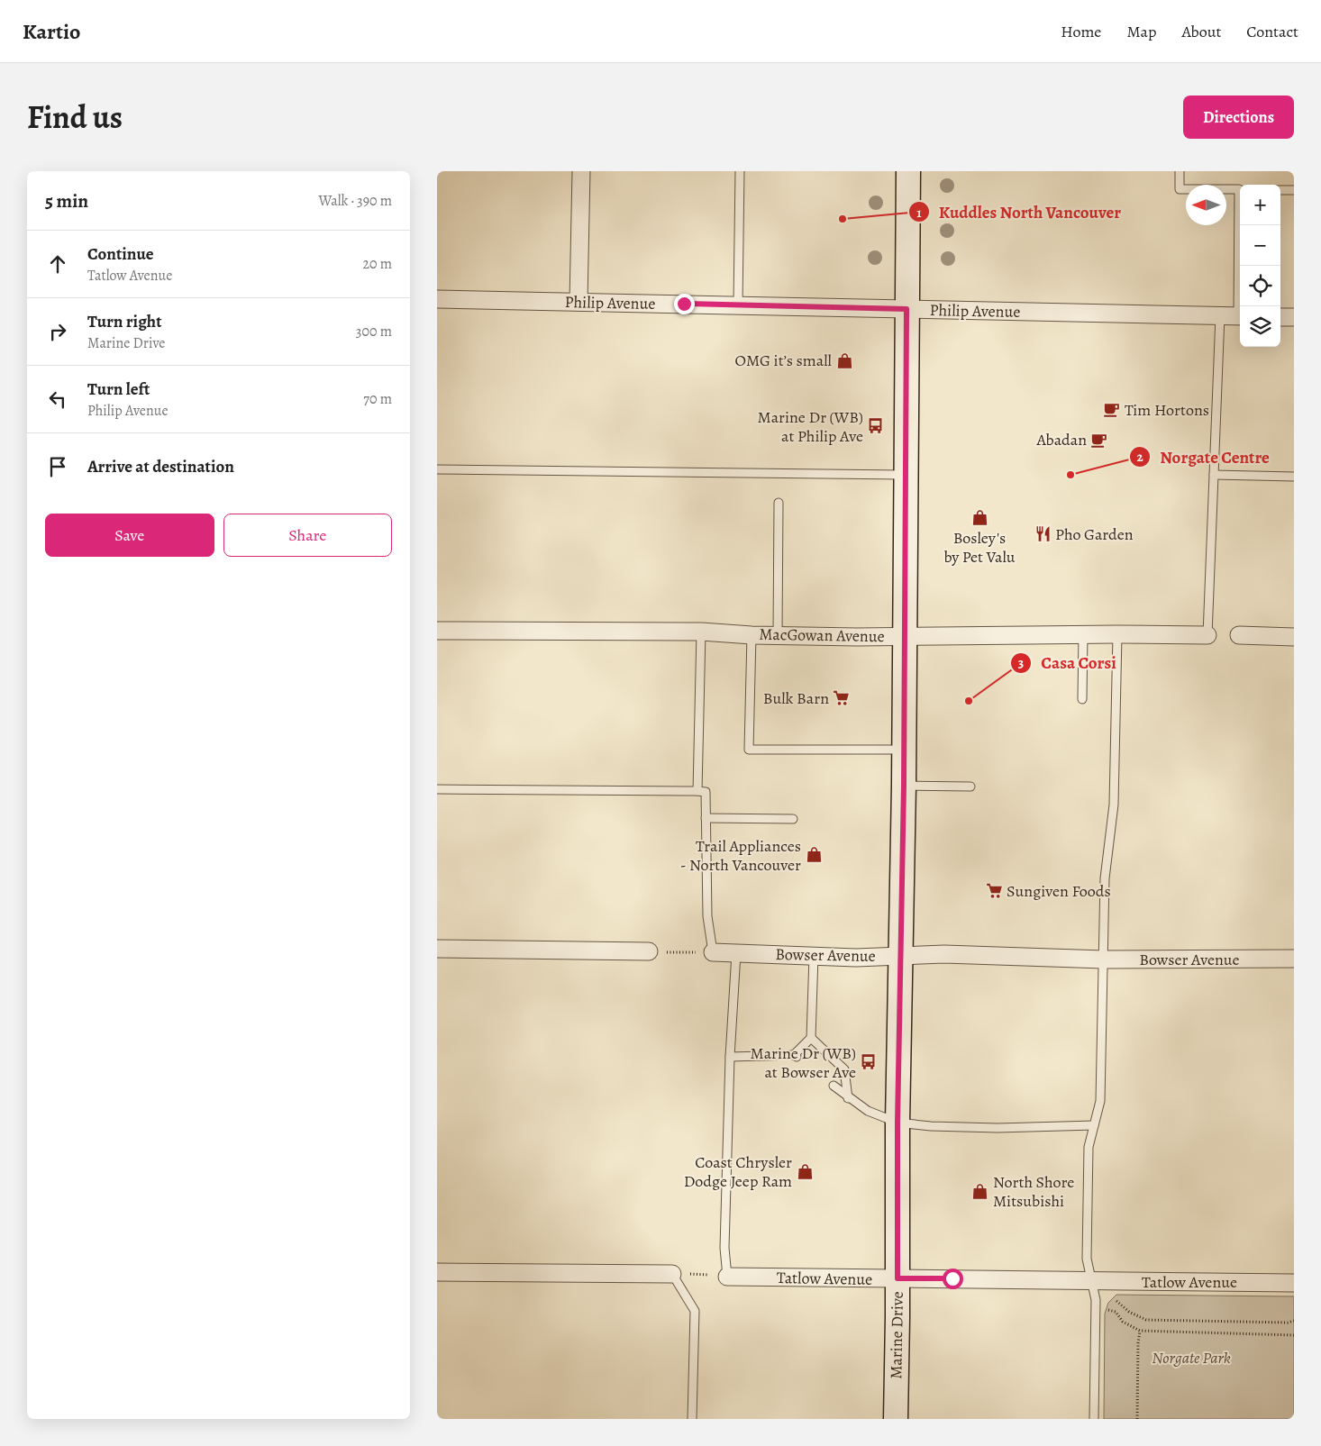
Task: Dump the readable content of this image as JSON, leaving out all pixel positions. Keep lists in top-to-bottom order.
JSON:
{
  "streets": {
    "main road": ["Marine Drive"],
    "street": [
      "Philip Avenue",
      "MacGowan Avenue",
      "Bowser Avenue",
      "Tatlow Avenue"
    ]
  },
  "crossings": [
    ["Philip Avenue", "Marine Drive"],
    ["MacGowan Avenue", "Marine Drive"],
    ["Bowser Avenue", "Marine Drive"],
    ["Tatlow Avenue", "Marine Drive"]
  ],
  "parks": ["Norgate Park"],
  "places": {
    "other": ["Kuddles North Vancouver", "Norgate Centre", "Casa Corsi"],
    "shop": [
      "OMG it’s small",
      "Bosley's by Pet Valu",
      "Trail Appliances - North Vancouver",
      "Coast Chrysler Dodge Jeep Ram",
      "North Shore Mitsubishi"
    ],
    "cafe": ["Tim Hortons", "Abadan"],
    "bus stop": ["Marine Dr (WB) at Philip Ave", "Marine Dr (WB) at Bowser Ave"],
    "restaurant": ["Pho Garden"],
    "supermarket": ["Bulk Barn", "Sungiven Foods"]
  },
  "north": "left",
  "page": {
    "header": "Kartio",
    "nav": [
      "Home",
      "Map",
      "About",
      "Contact"
    ],
    "title": "Find us",
    "buttons": [
      "Directions",
      ["Save", "Share"]
    ],
    "heading": ["5 min", "Walk · 390 m"],
    "map_buttons": ["+", "−"],
    "list": [
      ["Continue", "Tatlow Avenue", "20 m"],
      ["Turn right", "Marine Drive", "300 m"],
      ["Turn left", "Philip Avenue", "70 m"],
      "Arrive at destination"
    ]
  }
}
